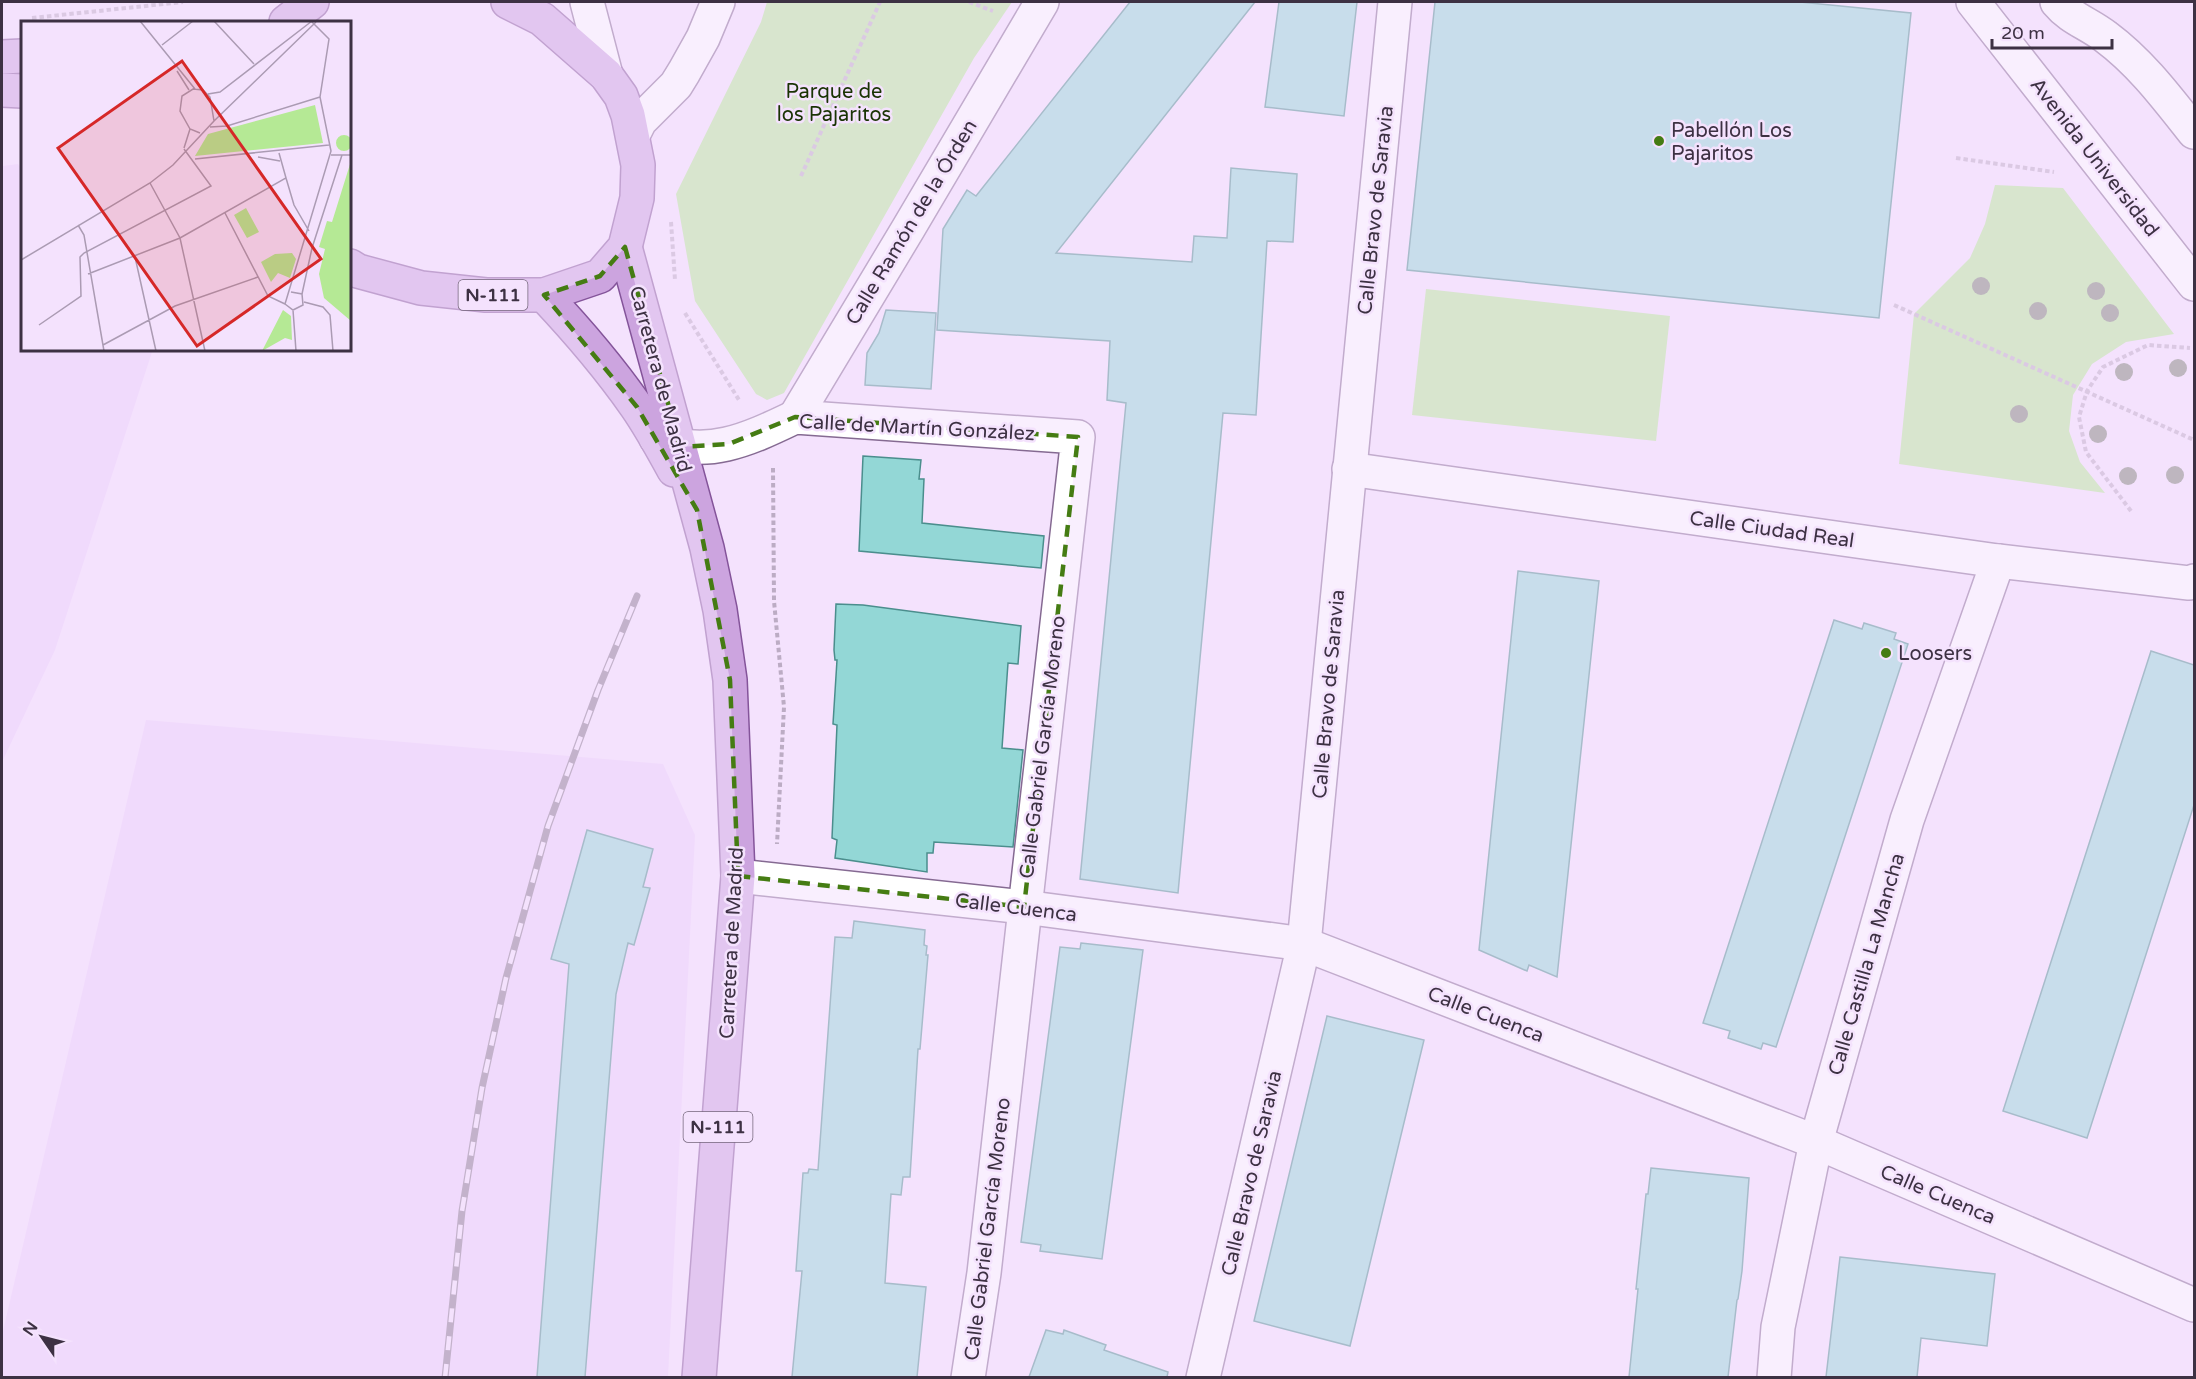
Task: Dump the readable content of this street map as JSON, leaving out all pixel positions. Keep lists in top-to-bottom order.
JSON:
{
  "streets": {
    "main road": ["N-111", "Carretera de Madrid"],
    "street": [
      "Avenida Universidad",
      "Calle Bravo de Saravia",
      "Calle Ramón de la Órden",
      "Calle de Martín González",
      "Calle Ciudad Real",
      "Calle Gabriel García Moreno",
      "Calle Cuenca",
      "Calle Castilla La Mancha"
    ]
  },
  "crossings": [
    ["Calle Bravo de Saravia", "Calle Ciudad Real"],
    ["Calle Bravo de Saravia", "Calle Cuenca"],
    ["Calle Ramón de la Órden", "Calle de Martín González"],
    ["N-111", "Carretera de Madrid"],
    ["Carretera de Madrid", "Calle de Martín González"],
    ["Carretera de Madrid", "Calle Cuenca"],
    ["Calle de Martín González", "Calle Gabriel García Moreno"],
    ["Calle Ciudad Real", "Calle Castilla La Mancha"],
    ["Calle Gabriel García Moreno", "Calle Cuenca"],
    ["Calle Cuenca", "Calle Castilla La Mancha"]
  ],
  "parks": ["Parque de los Pajaritos"],
  "places": ["Pabellón Los Pajaritos", "Loosers"],
  "scale_bar": "20 m",
  "north": "top left"
}
